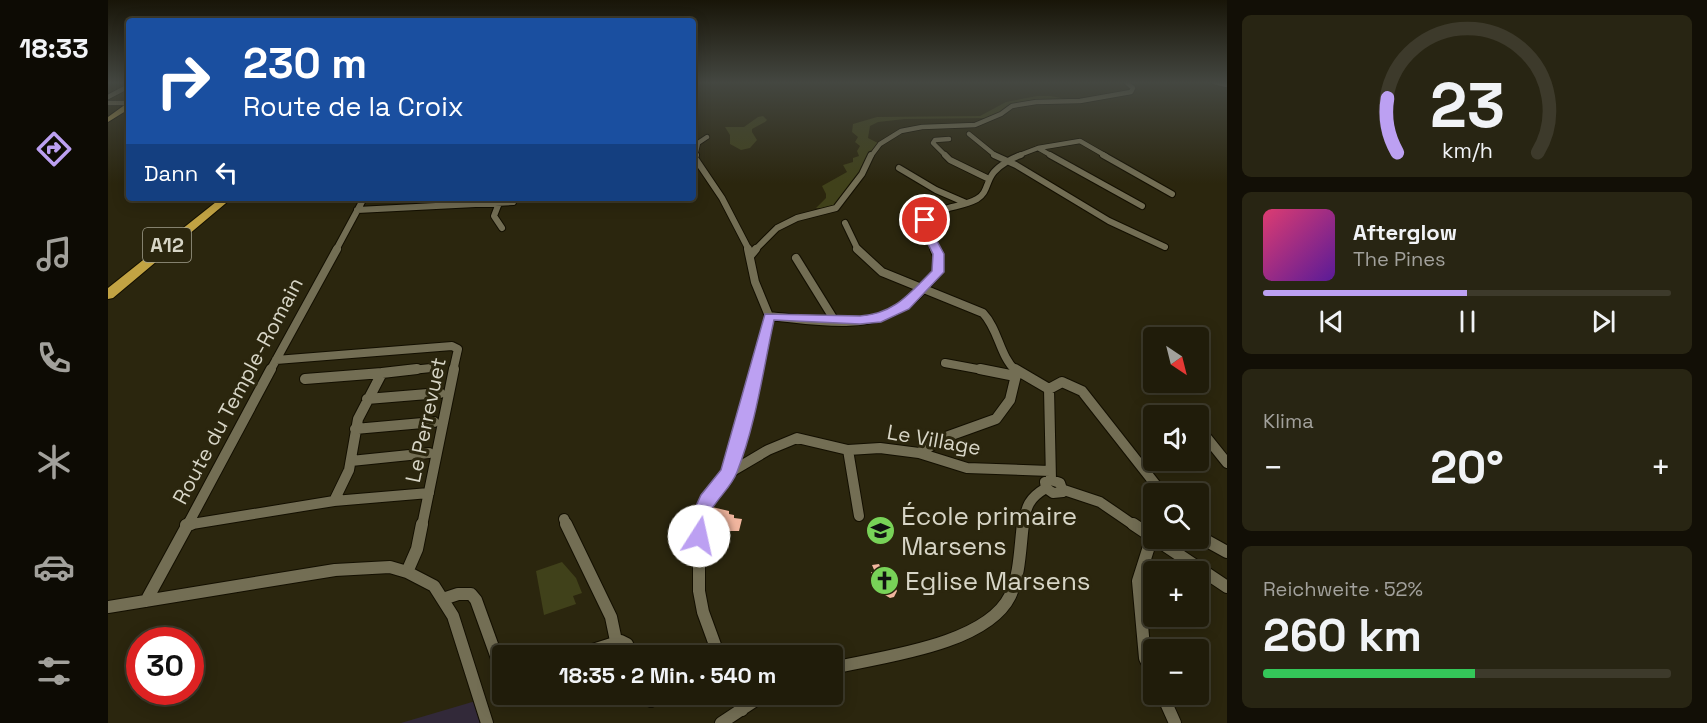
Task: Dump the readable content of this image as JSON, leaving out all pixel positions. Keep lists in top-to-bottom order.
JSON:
{
  "streets": {
    "highway": ["A12"],
    "street": ["Route du Temple-Romain", "Le Perrevuet", "Le Village"]
  },
  "crossings": [
    ["Route du Temple-Romain", "Le Perrevuet"]
  ],
  "places": {
    "school or university": ["École primaire Marsens"],
    "church": ["Eglise Marsens"]
  },
  "north": "bottom right",
  "page": {
    "tabs": "18:33",
    "turn": ["230 m", "Route de la Croix"],
    "then": "Dann",
    "song": ["Afterglow", "The Pines"],
    "map_buttons": ["+", "−"],
    "tile": [
      "Klima",
      ["Reichweite · 52%", "260 km"]
    ],
    "heat": ["−", "20°", "+"],
    "limit": "30",
    "trip": "18:35 · 2 Min. · 540 m",
    "gauge": ["23", "km/h"]
  }
}
